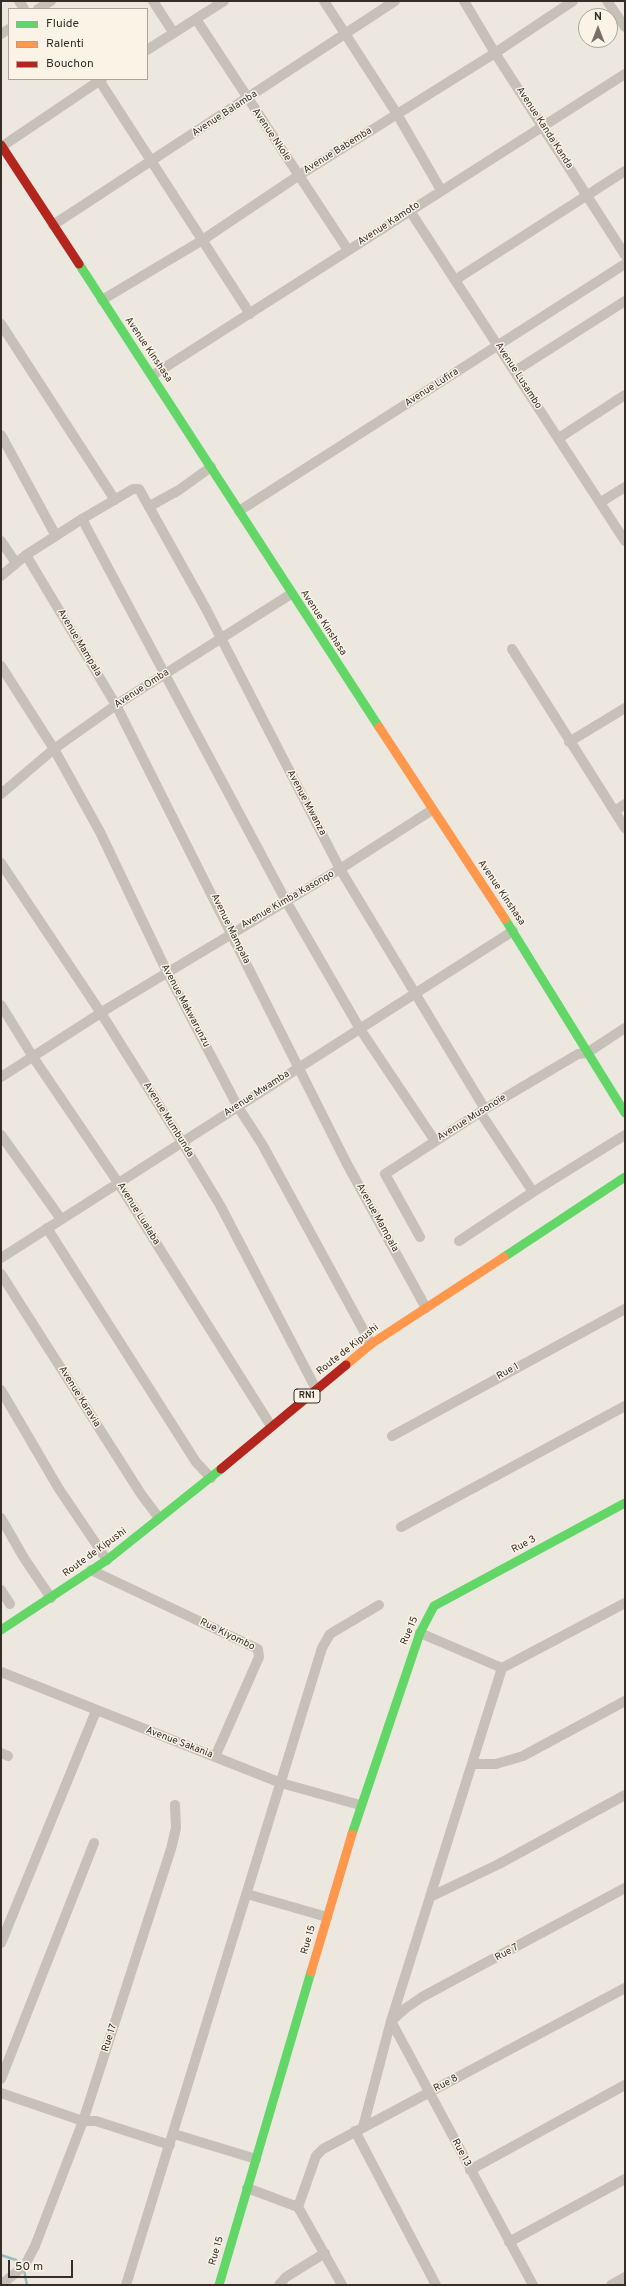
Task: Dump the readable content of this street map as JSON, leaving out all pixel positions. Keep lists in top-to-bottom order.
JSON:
{
  "streets": {
    "main road": [
      "Avenue Kinshasa",
      "Route de Kipushi",
      "RN1",
      "Rue 3",
      "Rue 15"
    ],
    "street": [
      "Avenue Balamba",
      "Avenue Kanda Kanda",
      "Avenue Nkole",
      "Avenue Babemba",
      "Avenue Kamoto",
      "Avenue Lusambo",
      "Avenue Lufira",
      "Avenue Mampala",
      "Avenue Omba",
      "Avenue Mwanza",
      "Avenue Kimba Kasongo",
      "Avenue Makwarunzu",
      "Avenue Mwamba",
      "Avenue Musonoïe",
      "Avenue Mumbunda",
      "Avenue Lualaba",
      "Rue 1",
      "Avenue Karavia",
      "Rue Kiyombo",
      "Avenue Sakania",
      "Rue 7",
      "Rue 17",
      "Rue 8",
      "Rue 13"
    ]
  },
  "crossings": [
    ["Avenue Balamba", "Avenue Nkole"],
    ["Avenue Balamba", "Avenue Kinshasa"],
    ["Avenue Kanda Kanda", "Avenue Babemba"],
    ["Avenue Kanda Kanda", "Avenue Kamoto"],
    ["Avenue Nkole", "Avenue Babemba"],
    ["Avenue Nkole", "Avenue Kamoto"],
    ["Avenue Babemba", "Avenue Kinshasa"],
    ["Avenue Kamoto", "Avenue Kinshasa"],
    ["Avenue Kamoto", "Avenue Lusambo"],
    ["Avenue Kinshasa", "Avenue Lufira"],
    ["Avenue Kinshasa", "Avenue Omba"],
    ["Avenue Kinshasa", "Avenue Kimba Kasongo"],
    ["Avenue Kinshasa", "Avenue Mwamba"],
    ["Avenue Kinshasa", "Avenue Musonoïe"],
    ["Avenue Lusambo", "Avenue Lufira"],
    ["Avenue Mampala", "Avenue Omba"],
    ["Avenue Mampala", "Avenue Kimba Kasongo"],
    ["Avenue Mampala", "Avenue Mwamba"],
    ["Avenue Mampala", "Route de Kipushi"],
    ["Avenue Omba", "Avenue Mwanza"],
    ["Avenue Omba", "Avenue Makwarunzu"],
    ["Avenue Mwanza", "Avenue Kimba Kasongo"],
    ["Avenue Mwanza", "Avenue Mwamba"],
    ["Avenue Mwanza", "Avenue Musonoïe"],
    ["Avenue Kimba Kasongo", "Avenue Makwarunzu"],
    ["Avenue Kimba Kasongo", "Avenue Mumbunda"],
    ["Avenue Kimba Kasongo", "Avenue Lualaba"],
    ["Avenue Makwarunzu", "Avenue Mwamba"],
    ["Avenue Makwarunzu", "Route de Kipushi"],
    ["Avenue Mwamba", "Avenue Mumbunda"],
    ["Avenue Mwamba", "Avenue Lualaba"],
    ["Avenue Mumbunda", "Route de Kipushi"],
    ["Avenue Lualaba", "Route de Kipushi"],
    ["Route de Kipushi", "Avenue Karavia"],
    ["Route de Kipushi", "Rue Kiyombo"],
    ["Rue 3", "Rue 15"],
    ["Rue 15", "Avenue Sakania"],
    ["Rue Kiyombo", "Avenue Sakania"],
    ["Rue 7", "Rue 13"],
    ["Rue 8", "Rue 13"]
  ],
  "legend": ["Fluide", "Ralenti", "Bouchon"],
  "scale_bar": "50 m",
  "north": "top"
}
